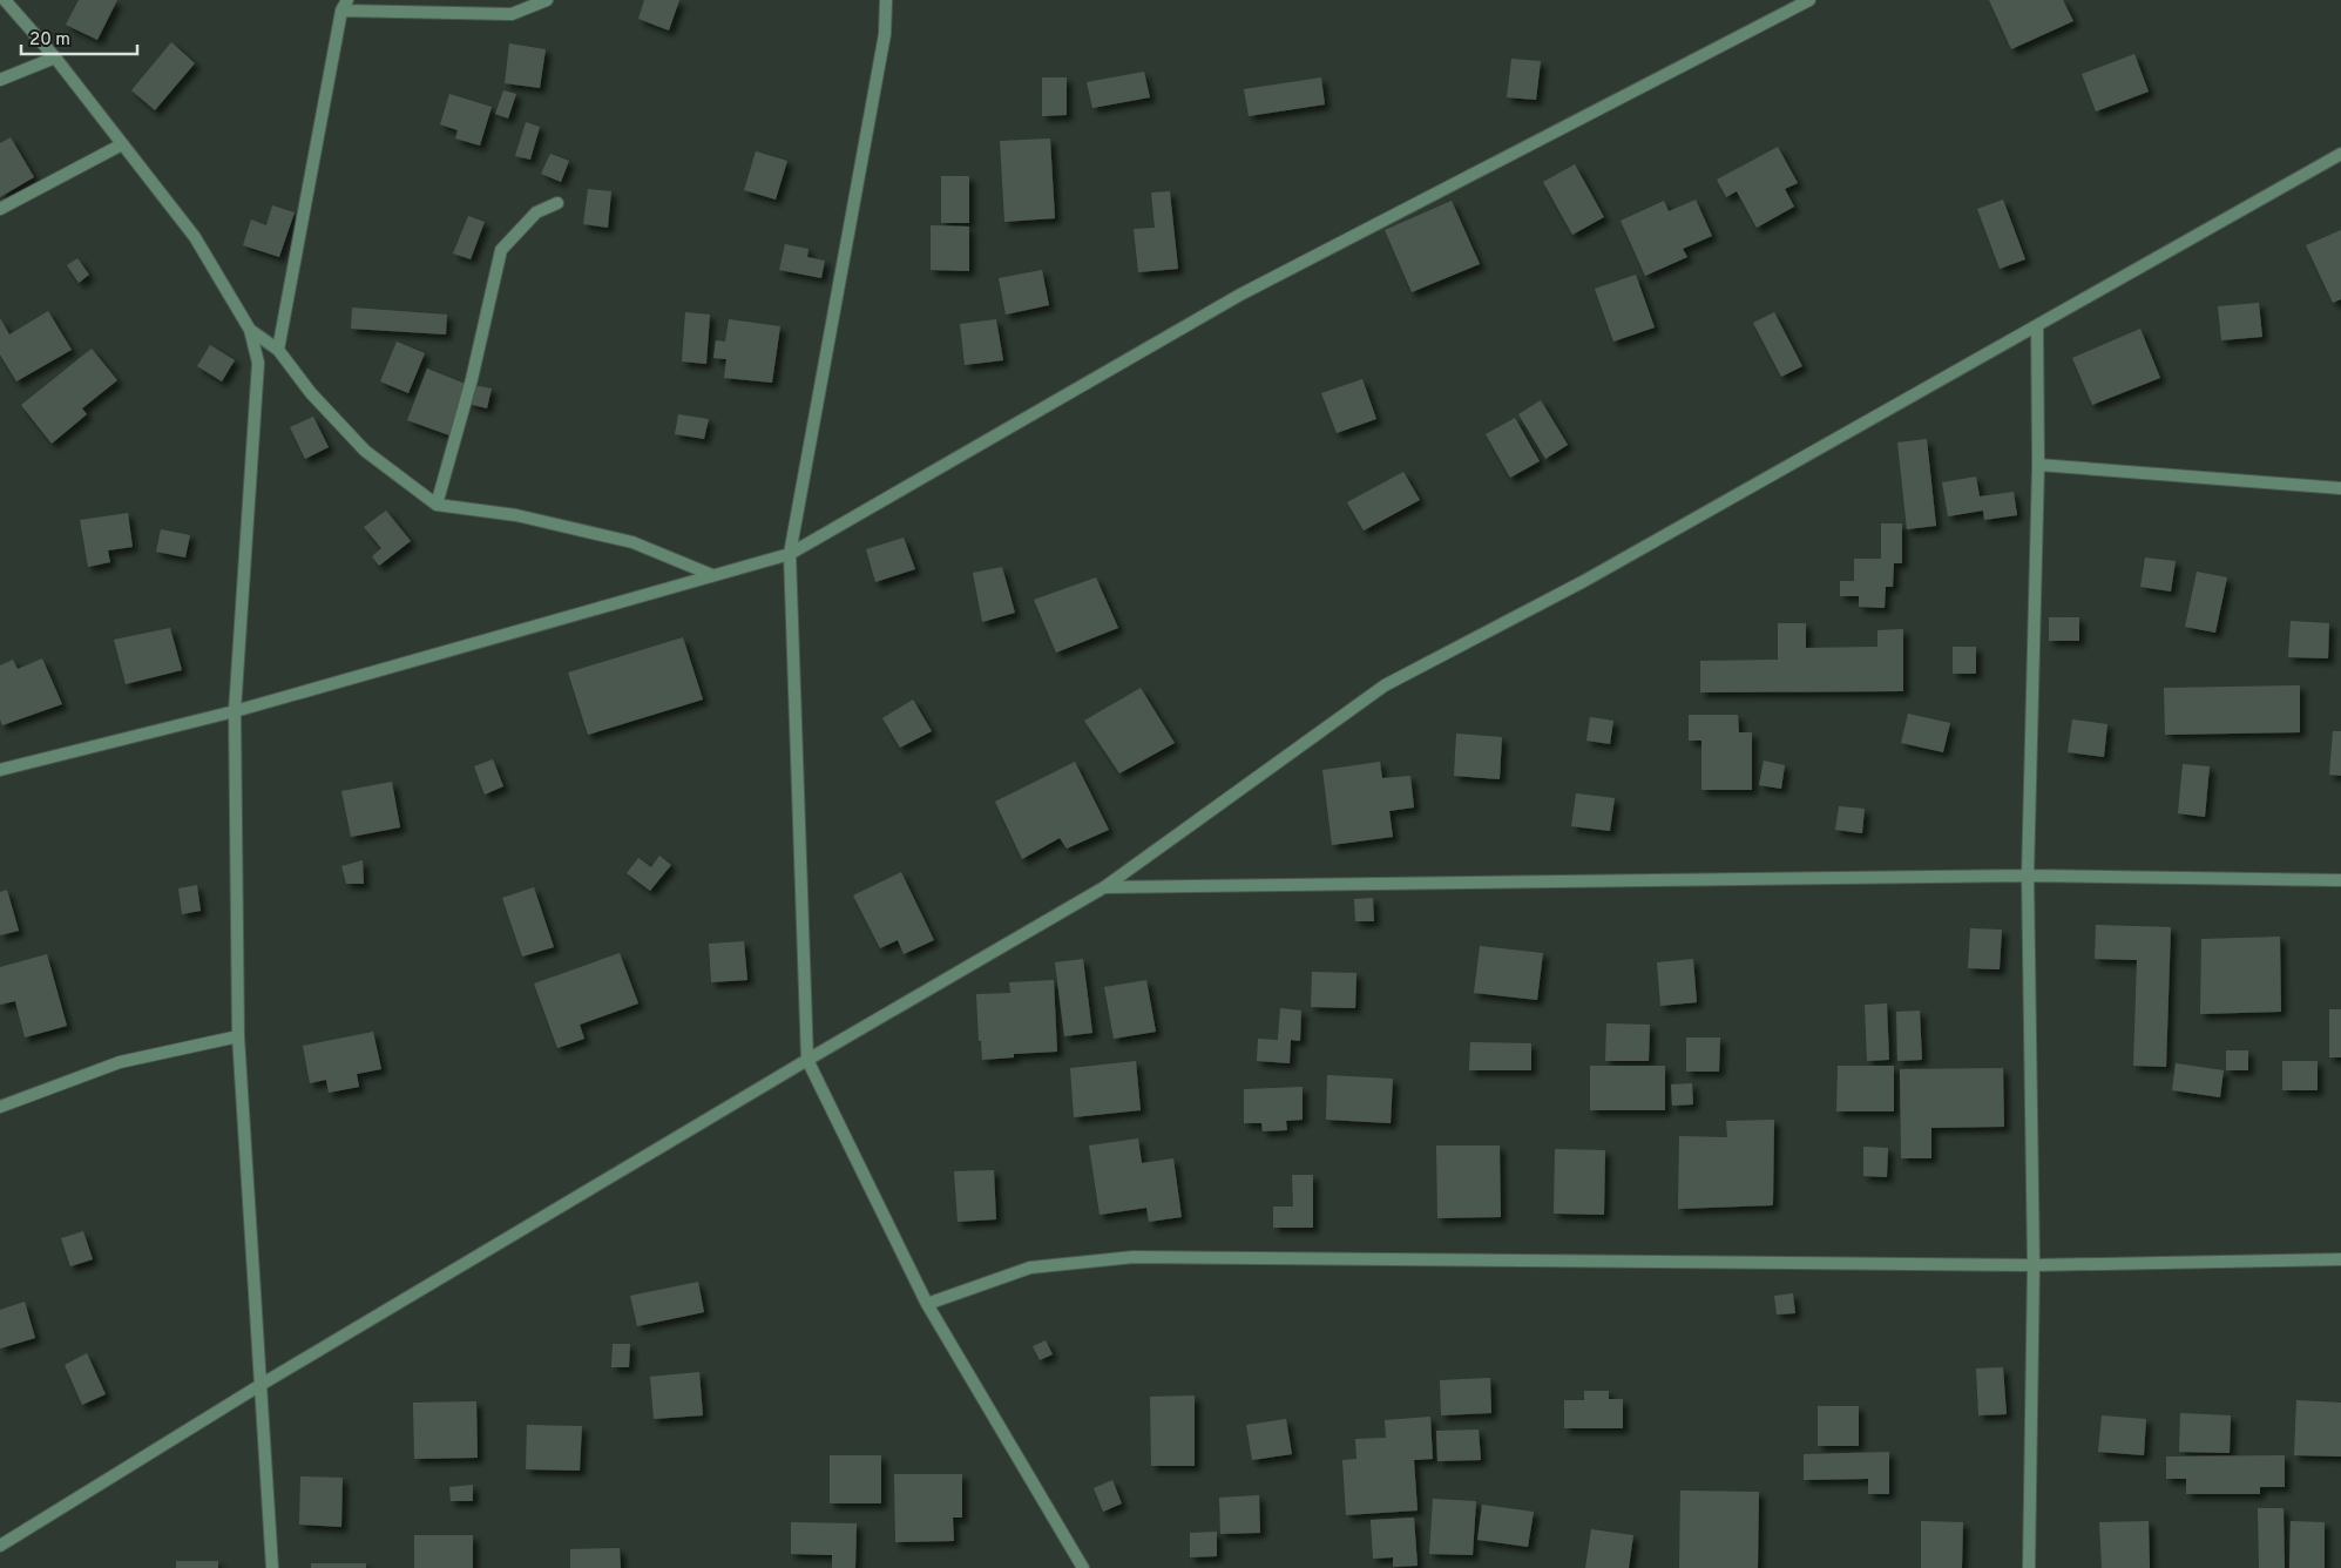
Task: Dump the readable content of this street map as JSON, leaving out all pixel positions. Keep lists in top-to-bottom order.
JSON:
{
  "scale_bar": "20 m"
}
